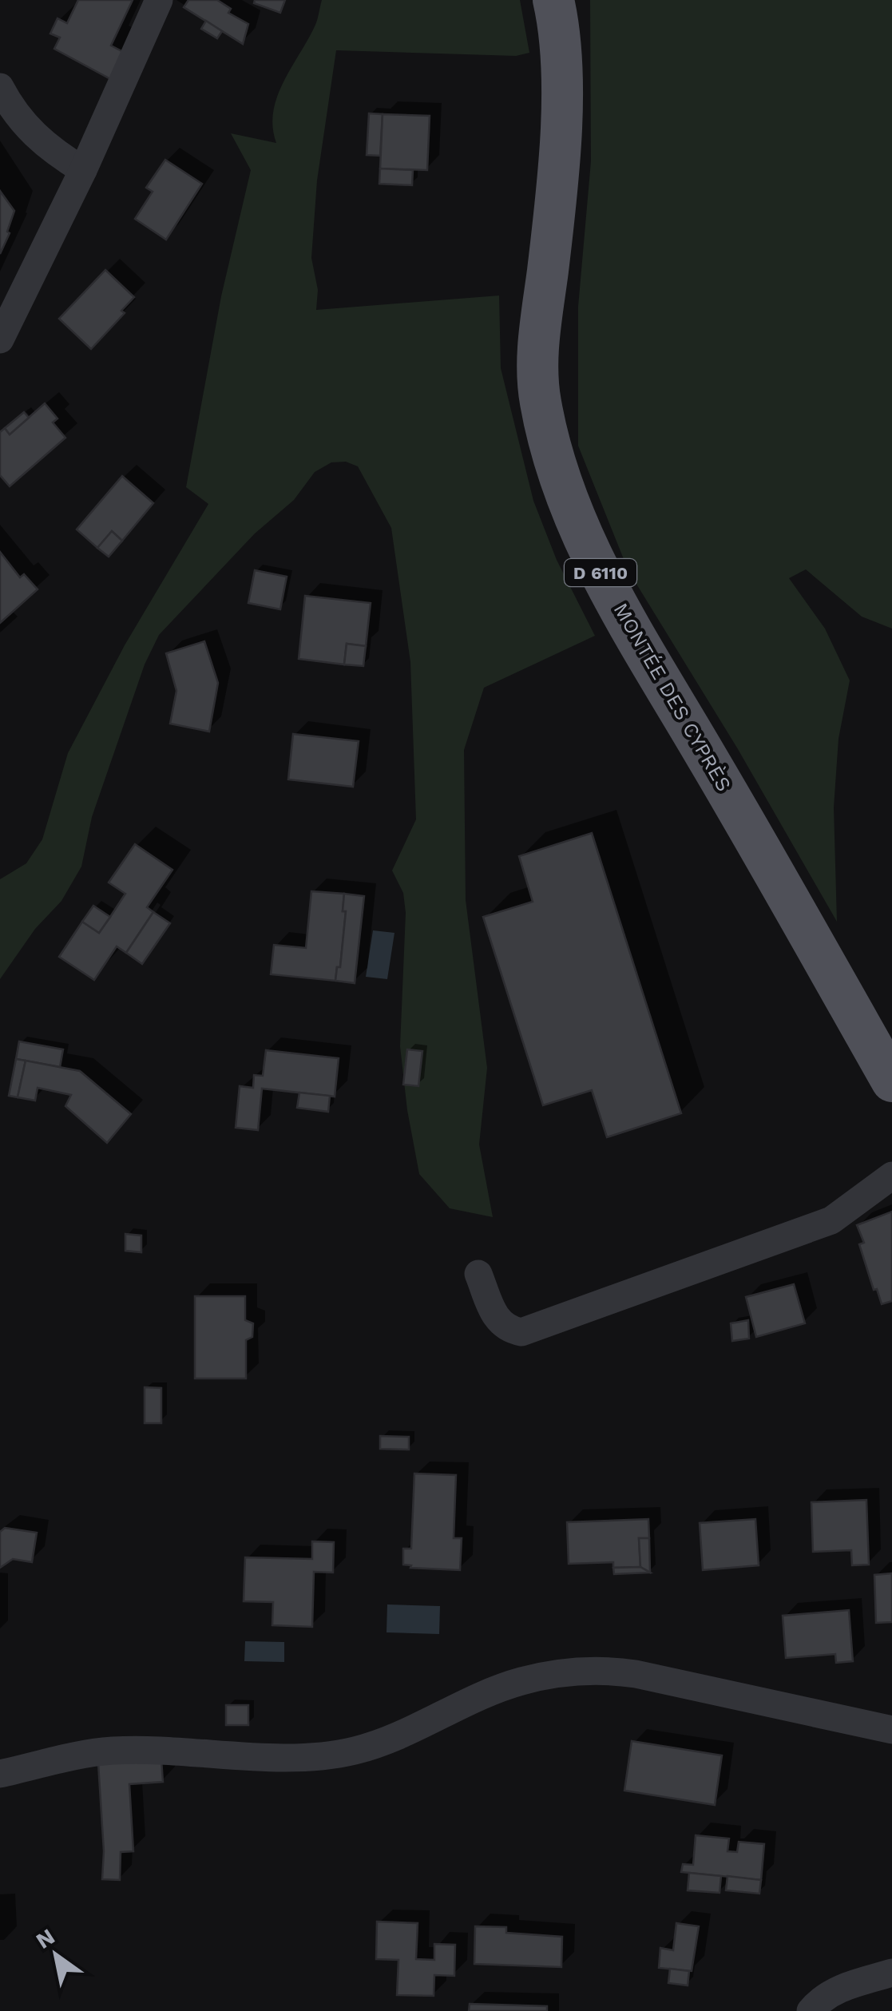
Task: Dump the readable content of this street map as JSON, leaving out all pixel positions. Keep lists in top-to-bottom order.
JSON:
{
  "streets": {
    "main road": ["D 6110", "MONTÉE DES CYPRÈS"]
  },
  "north": "top left"
}
